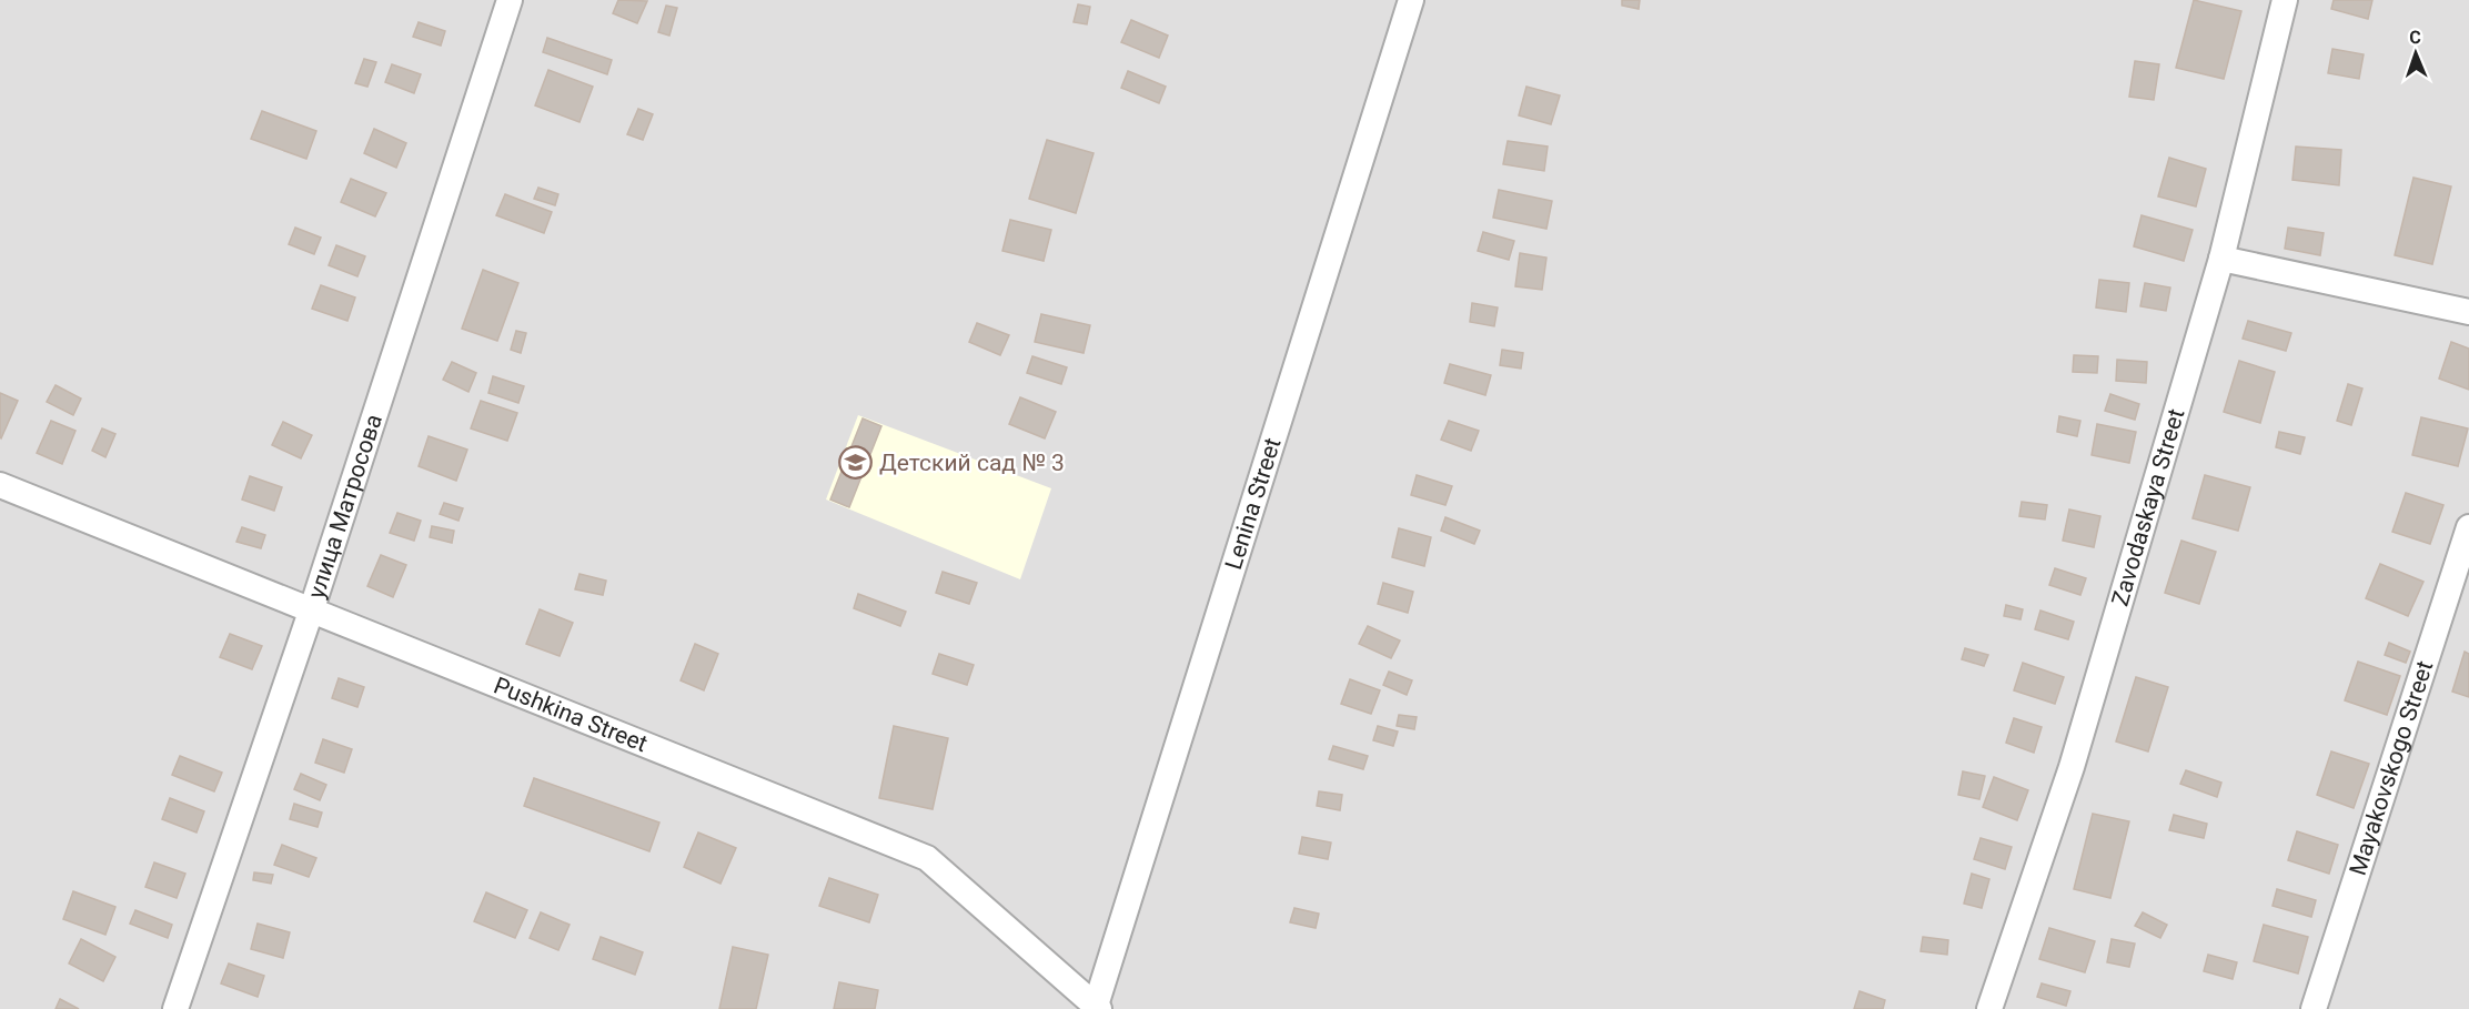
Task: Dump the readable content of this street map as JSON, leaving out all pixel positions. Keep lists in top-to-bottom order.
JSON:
{
  "streets": {
    "street": [
      "Lenina Street",
      "улица Матросова",
      "Zavodaskaya Street",
      "Pushkina Street",
      "Mayakovskogo Street"
    ]
  },
  "crossings": [
    ["Lenina Street", "Pushkina Street"],
    ["улица Матросова", "Pushkina Street"]
  ],
  "places": {
    "school or university": ["Детский сад № 3"]
  },
  "north": "top"
}
